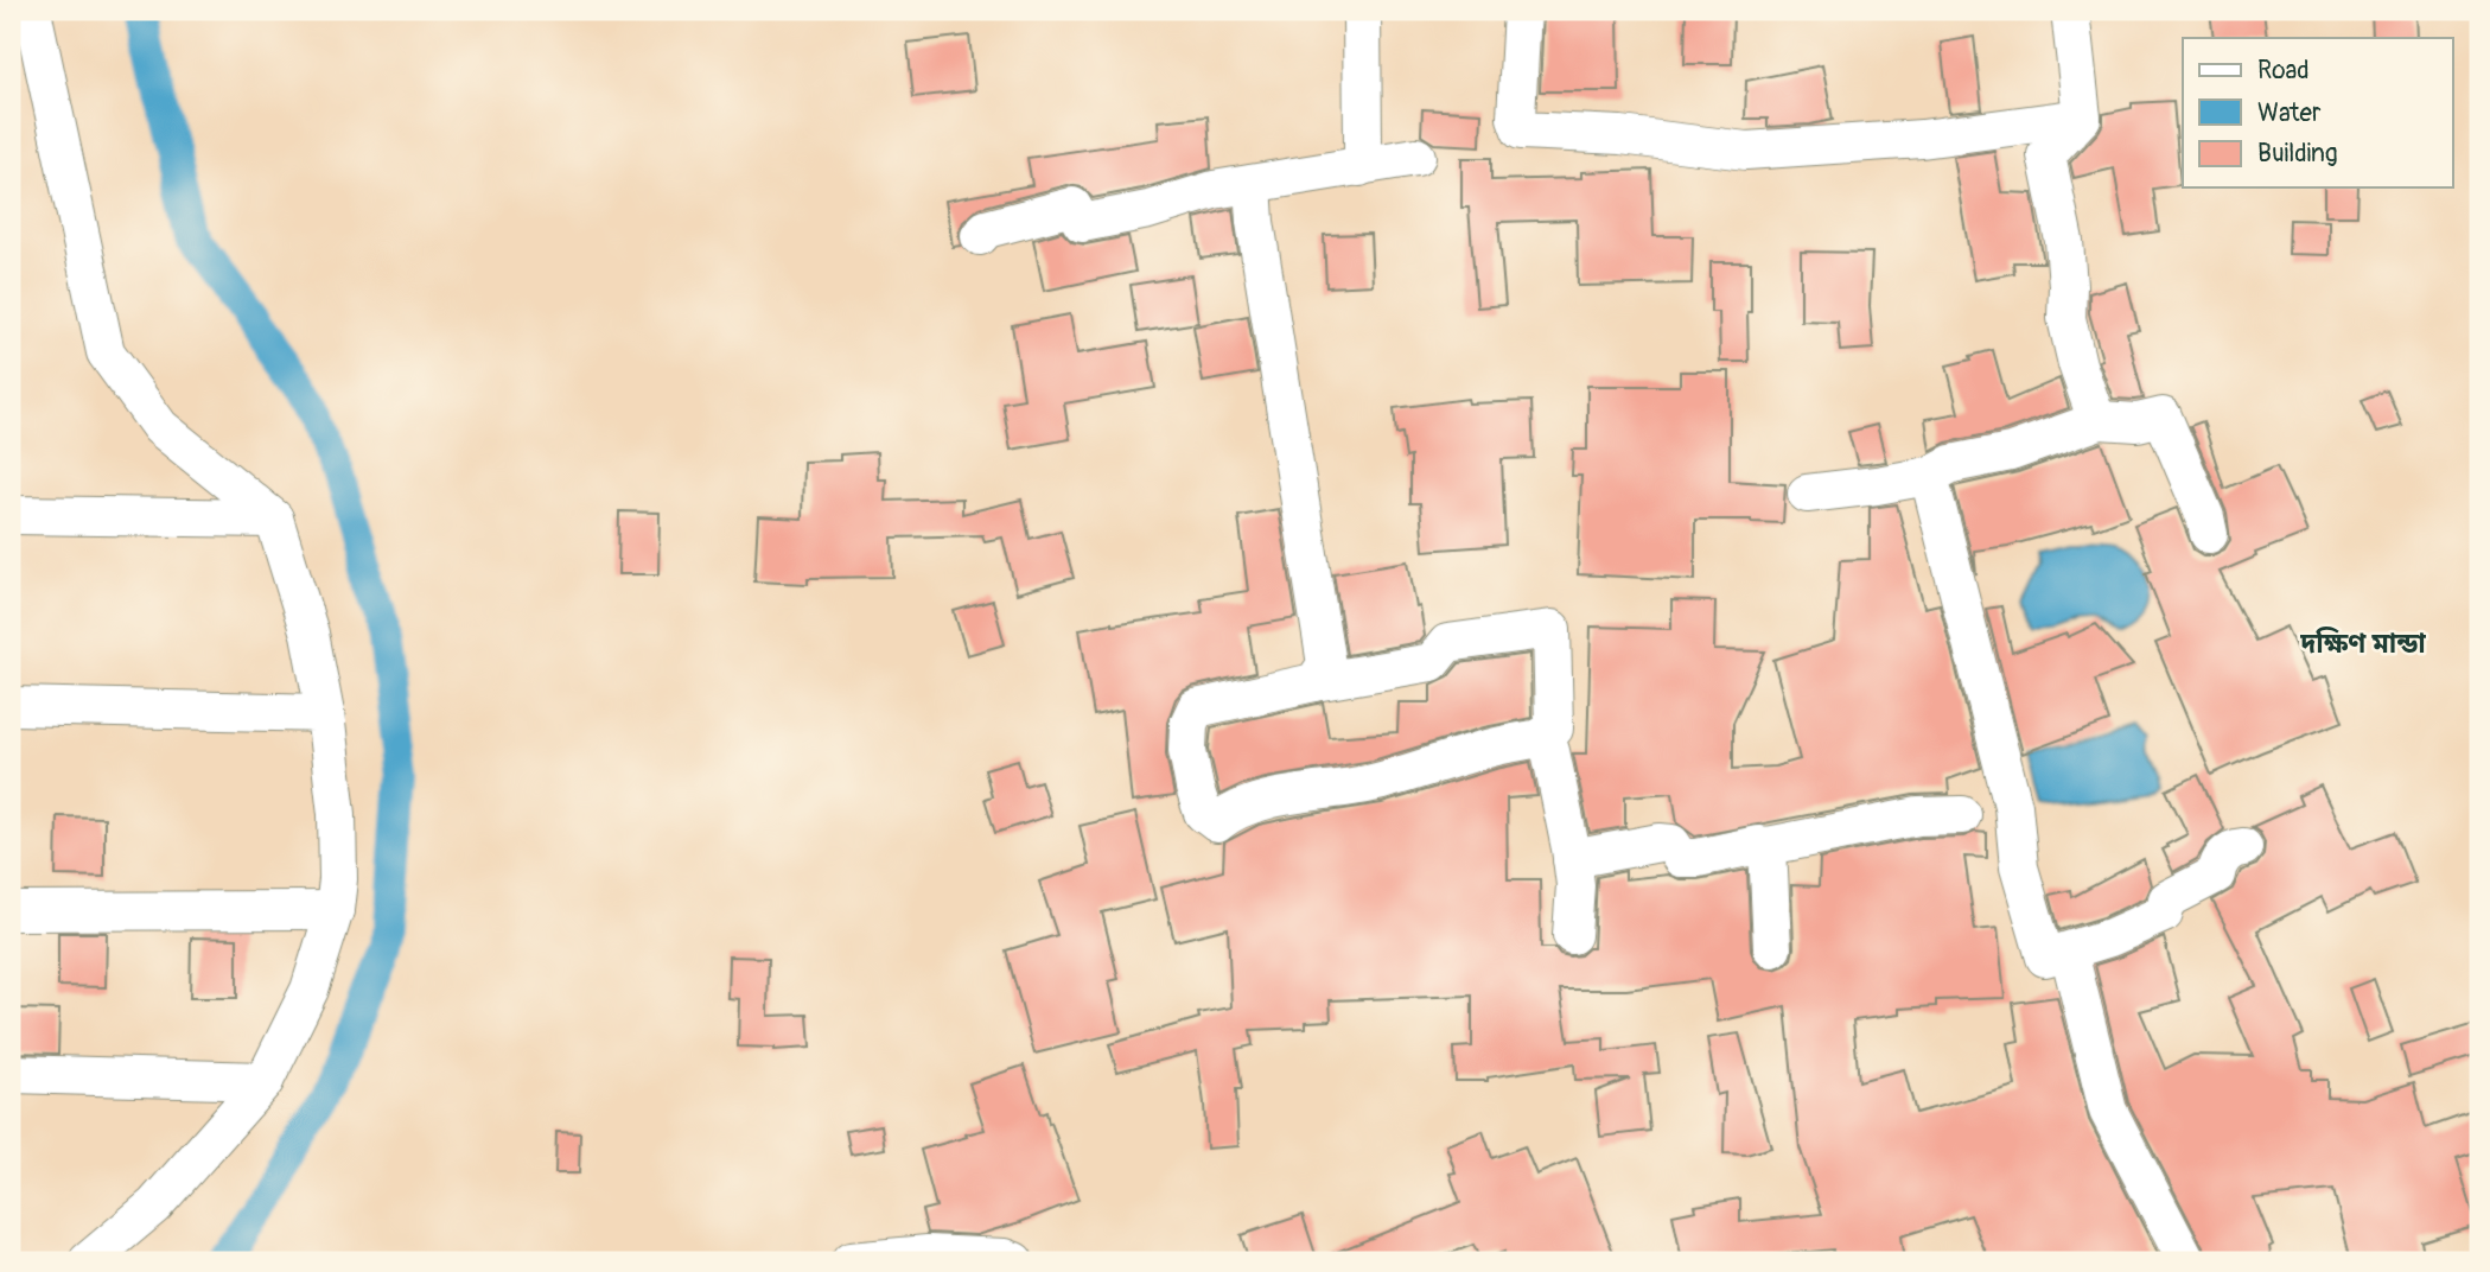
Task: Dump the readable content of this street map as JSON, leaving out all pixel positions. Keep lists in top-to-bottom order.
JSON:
{
  "districts": ["দক্ষিণ মান্ডা"],
  "legend": ["Road", "Water", "Building"]
}
